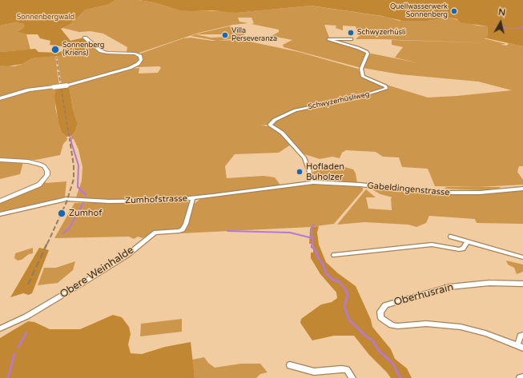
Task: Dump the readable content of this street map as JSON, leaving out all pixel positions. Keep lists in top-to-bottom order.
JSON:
{
  "streets": {
    "street": [
      "Schwyzerhüsliweg",
      "Gabeldingenstrasse",
      "Zumhofstrasse",
      "Obere Weinhalde",
      "Oberhusrain"
    ]
  },
  "crossings": [
    ["Schwyzerhüsliweg", "Gabeldingenstrasse"],
    ["Schwyzerhüsliweg", "Zumhofstrasse"],
    ["Gabeldingenstrasse", "Zumhofstrasse"],
    ["Zumhofstrasse", "Obere Weinhalde"]
  ],
  "parks": ["Sonnenbergwald"],
  "places": [
    "Quellwasserwerk Sonnenberg",
    "Schwyzerhüsli",
    "Villa Perseveranza",
    "Sonnenberg (Kriens)",
    "Hofladen Buholzer",
    "Zumhof"
  ],
  "north": "top"
}
